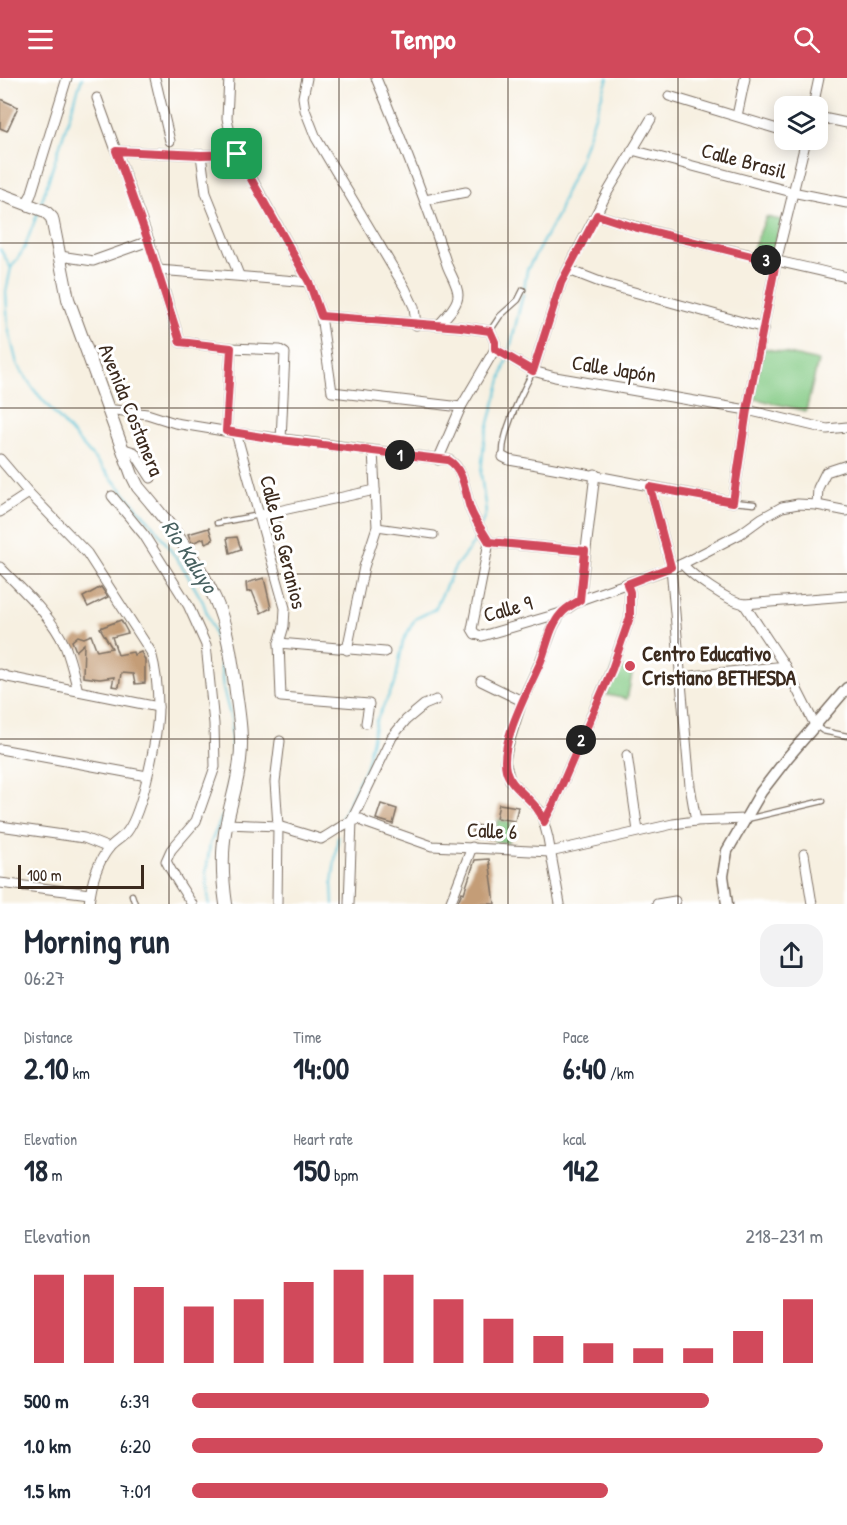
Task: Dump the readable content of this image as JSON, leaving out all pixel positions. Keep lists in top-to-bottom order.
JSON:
{
  "streets": {
    "main road": ["Avenida Costanera"],
    "street": [
      "Calle Brasil",
      "Calle Japón",
      "Calle Los Geranios",
      "Calle 9",
      "Calle 6"
    ]
  },
  "water": ["Rio Kaluyo"],
  "places": ["Centro Educativo Cristiano BETHESDA"],
  "scale_bar": "100 m",
  "page": {
    "header": "Tempo",
    "pins": ["3", "1", "2"],
    "scale": "100 m",
    "heading": ["Morning run", "06:27"],
    "stats": [
      ["Distance", "2.10 km"],
      ["Time", "14:00"],
      ["Pace", "6:40 /km"],
      ["Elevation", "18 m"],
      ["Heart rate", "150 bpm"],
      ["kcal", "142"]
    ],
    "chart": ["Elevation", "218–231 m"],
    "list": [
      {
        "name": "500 m",
        "note": "6:39"
      },
      {
        "name": "1.0 km",
        "note": "6:20"
      },
      {
        "name": "1.5 km",
        "note": "7:01"
      }
    ]
  }
}
